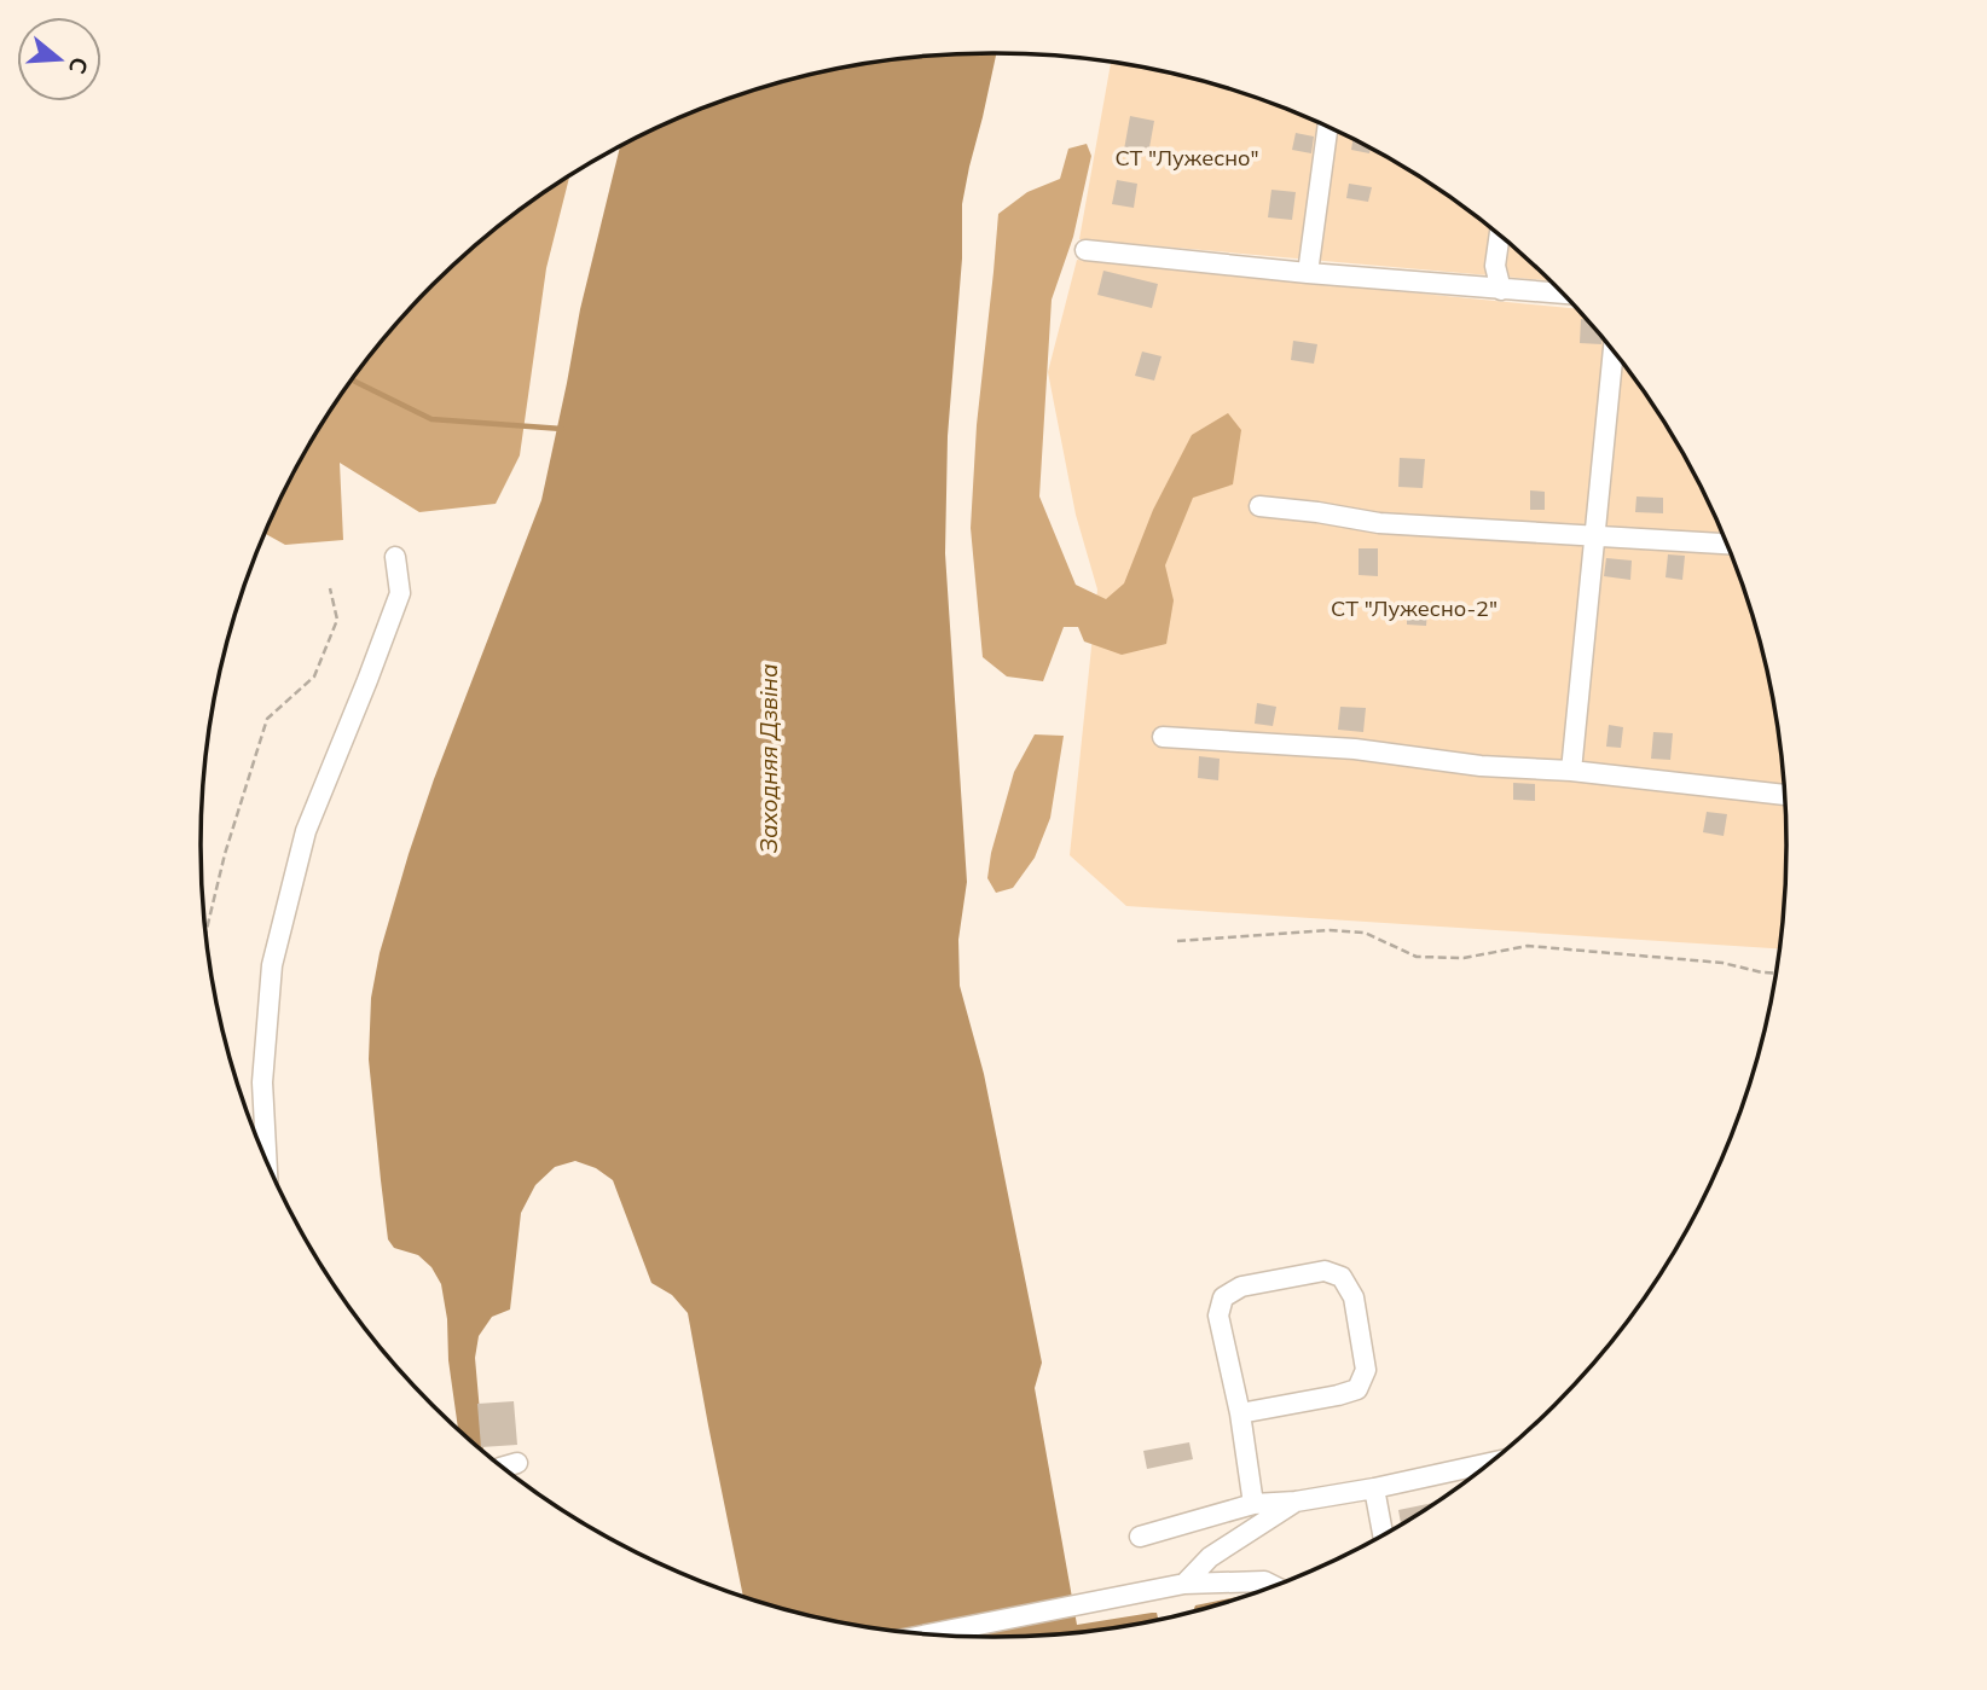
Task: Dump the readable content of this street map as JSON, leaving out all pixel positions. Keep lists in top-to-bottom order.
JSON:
{
  "water": ["Заходняя Дзвіна"],
  "parks": ["СТ \"Лужесно\"", "СТ \"Лужесно-2\""],
  "north": "right"
}
